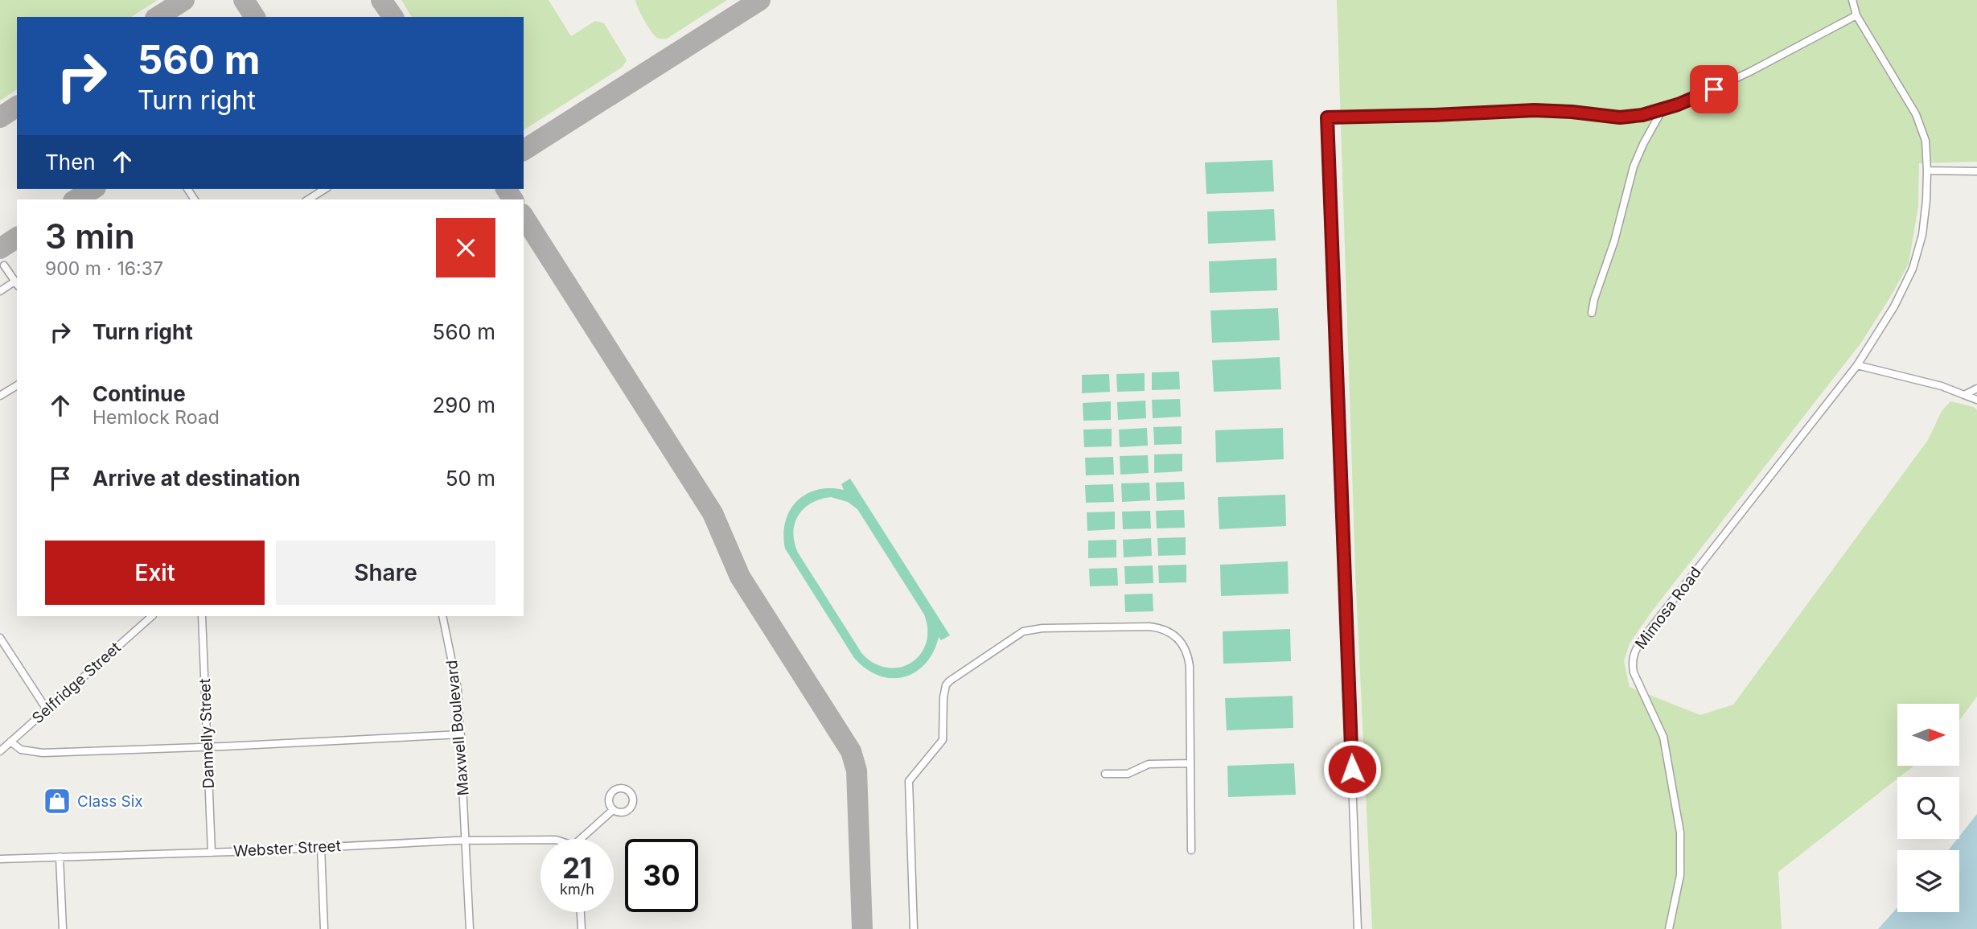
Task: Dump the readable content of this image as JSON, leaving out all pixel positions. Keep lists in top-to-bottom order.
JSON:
{
  "streets": {
    "street": [
      "Mimosa Road",
      "Selfridge Street",
      "Maxwell Boulevard",
      "Dannelly Street",
      "Webster Street"
    ]
  },
  "crossings": [
    ["Maxwell Boulevard", "Webster Street"],
    ["Dannelly Street", "Webster Street"]
  ],
  "places": {
    "shop": ["Class Six"]
  },
  "north": "right",
  "page": {
    "turn": ["560 m", "Turn right"],
    "then": "Then",
    "heading": ["3 min", "900 m · 16:37"],
    "list": [
      {
        "name": "Turn right",
        "value": "560 m"
      },
      {
        "name": "Continue",
        "note": "Hemlock Road",
        "value": "290 m"
      },
      {
        "name": "Arrive at destination",
        "value": "50 m"
      }
    ],
    "buttons": ["Exit", "Share"],
    "speed": "21 km/h",
    "limit": "30"
  }
}
